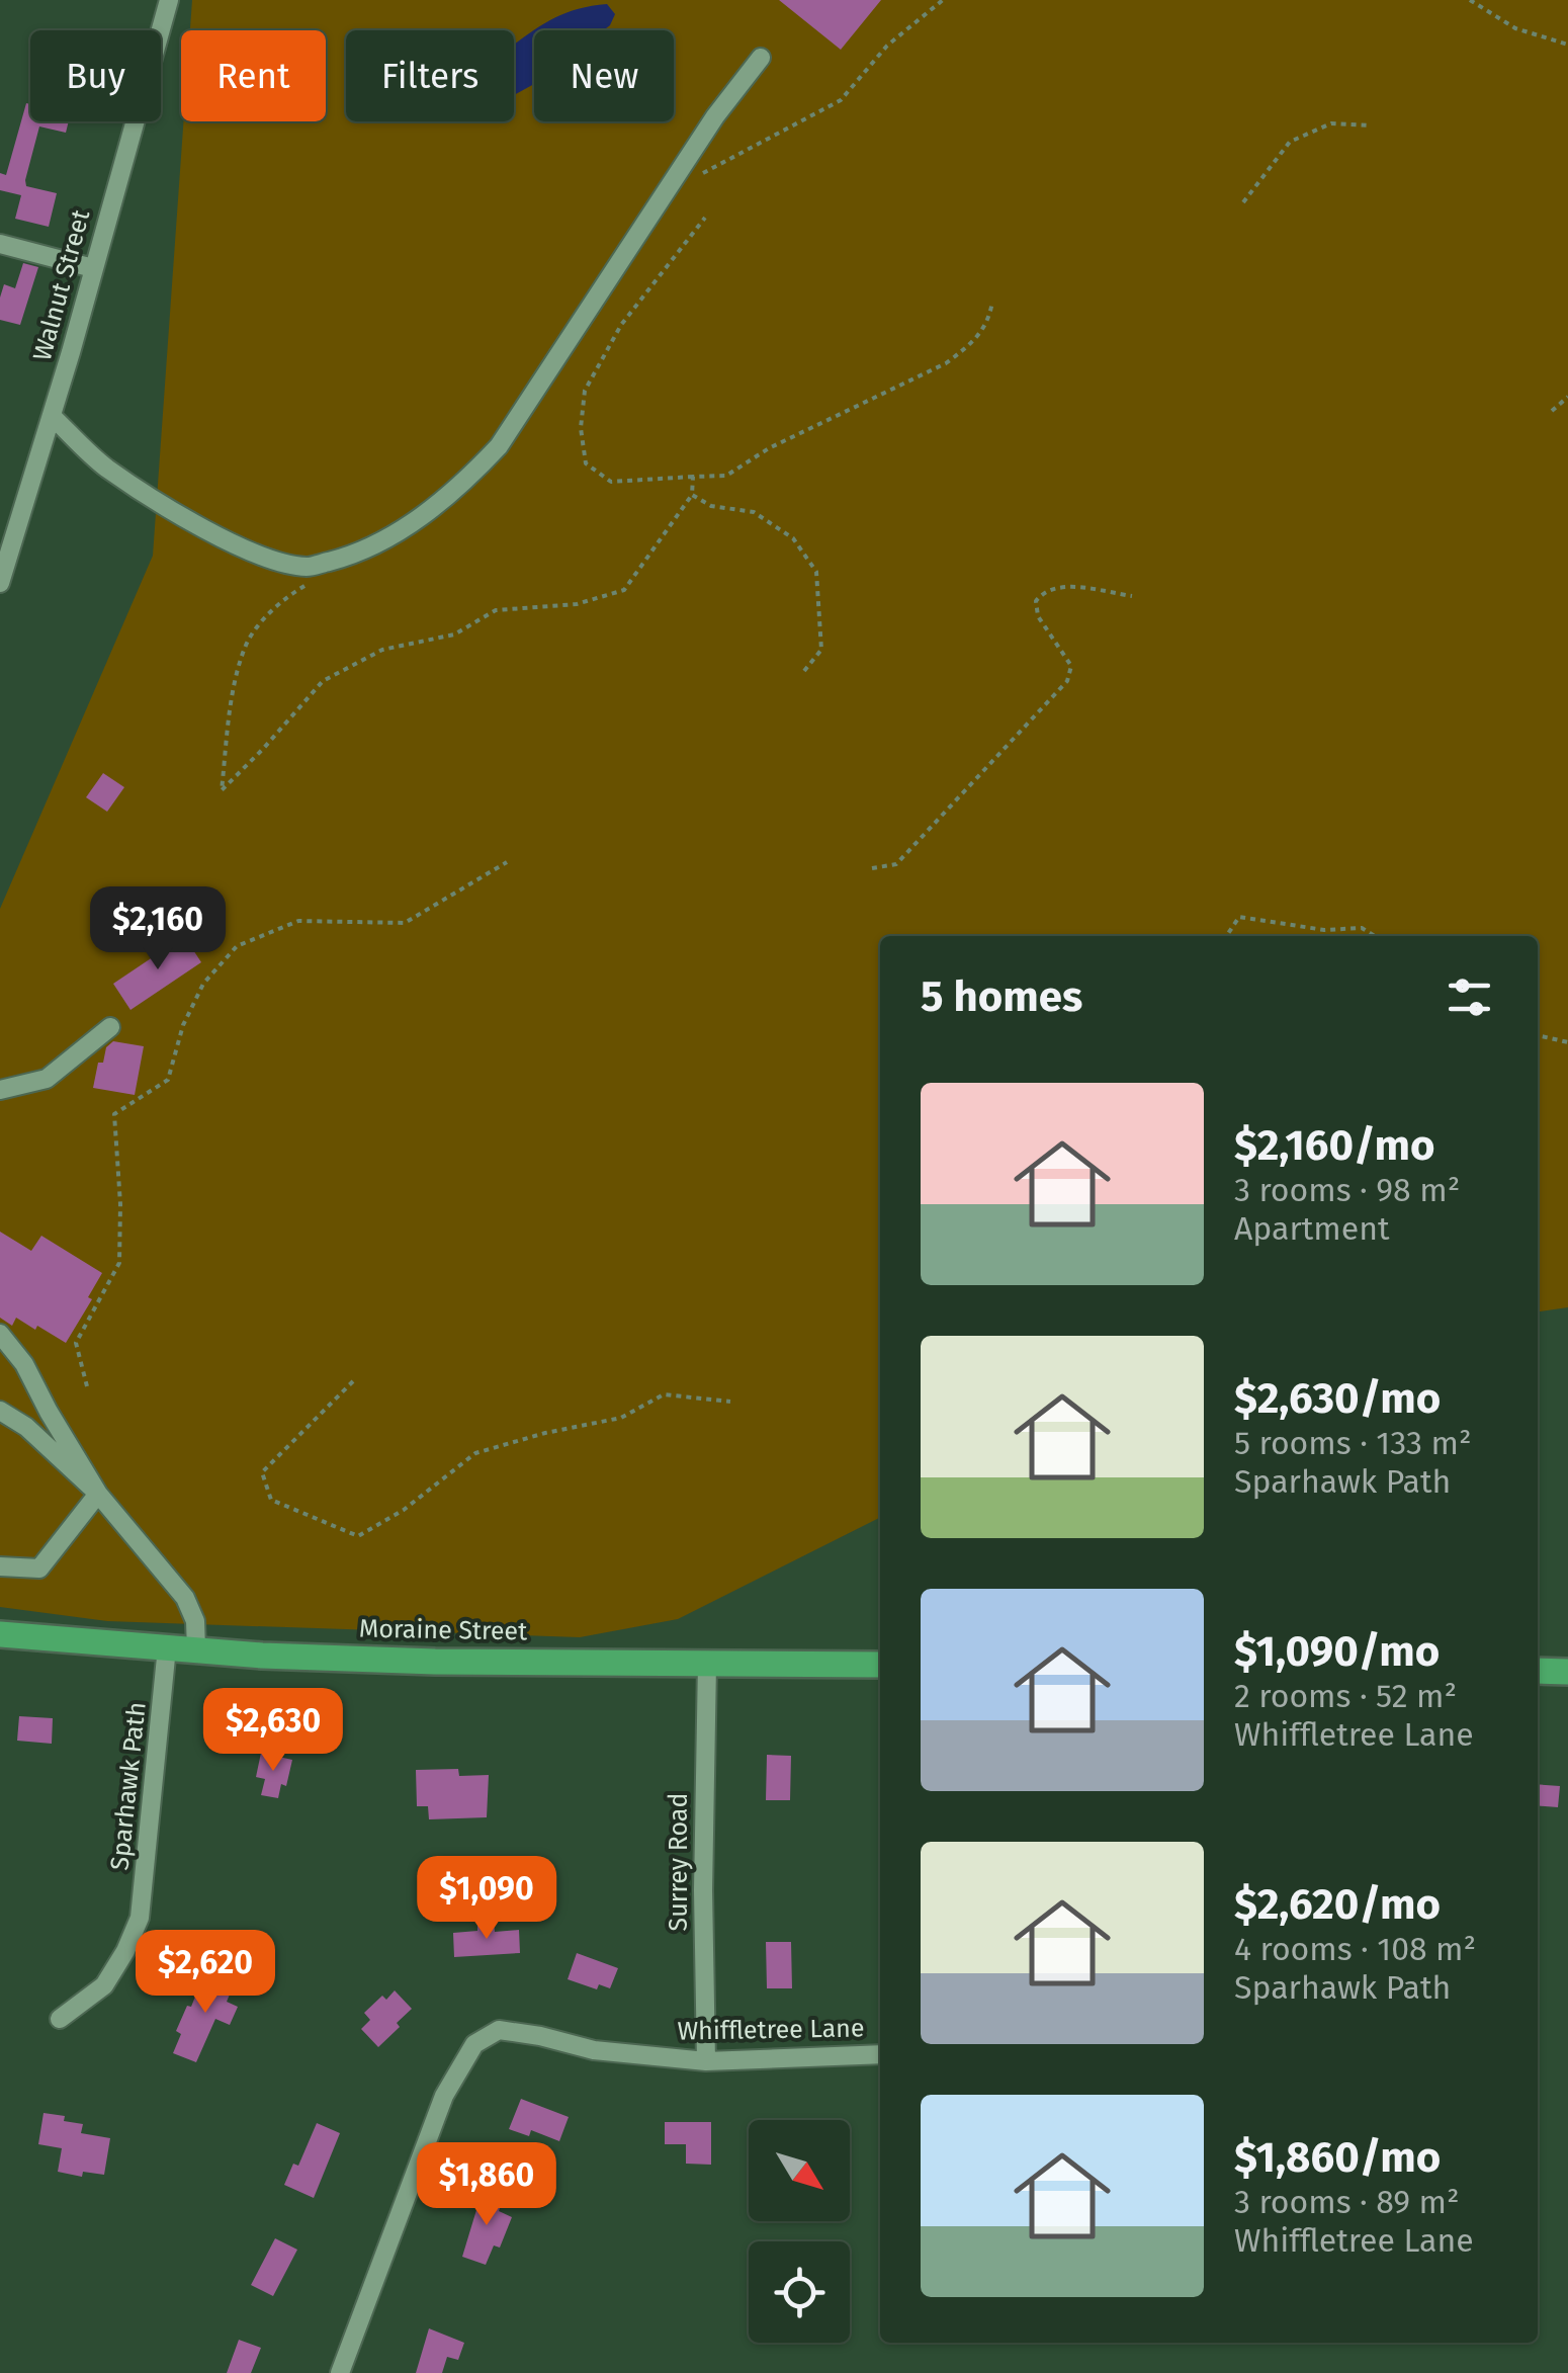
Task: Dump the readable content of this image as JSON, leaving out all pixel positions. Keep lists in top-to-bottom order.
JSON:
{
  "streets": {
    "main road": ["Moraine Street"],
    "street": [
      "Walnut Street",
      "Sparhawk Path",
      "Surrey Road",
      "Whiffletree Lane"
    ]
  },
  "crossings": [
    ["Moraine Street", "Sparhawk Path"],
    ["Moraine Street", "Surrey Road"],
    ["Surrey Road", "Whiffletree Lane"]
  ],
  "north": "bottom right",
  "page": {
    "chip": [
      "Buy",
      "Rent",
      "Filters",
      "New"
    ],
    "price": [
      "$2,160",
      "$2,630",
      "$1,090",
      "$2,620",
      "$1,860"
    ],
    "heading": "5 homes",
    "list": [
      {
        "name": "$2,160/mo",
        "note": "3 rooms · 98 m² · Apartment"
      },
      {
        "name": "$2,630/mo",
        "note": "5 rooms · 133 m² · Sparhawk Path"
      },
      {
        "name": "$1,090/mo",
        "note": "2 rooms · 52 m² · Whiffletree Lane"
      },
      {
        "name": "$2,620/mo",
        "note": "4 rooms · 108 m² · Sparhawk Path"
      },
      {
        "name": "$1,860/mo",
        "note": "3 rooms · 89 m² · Whiffletree Lane"
      }
    ]
  }
}
